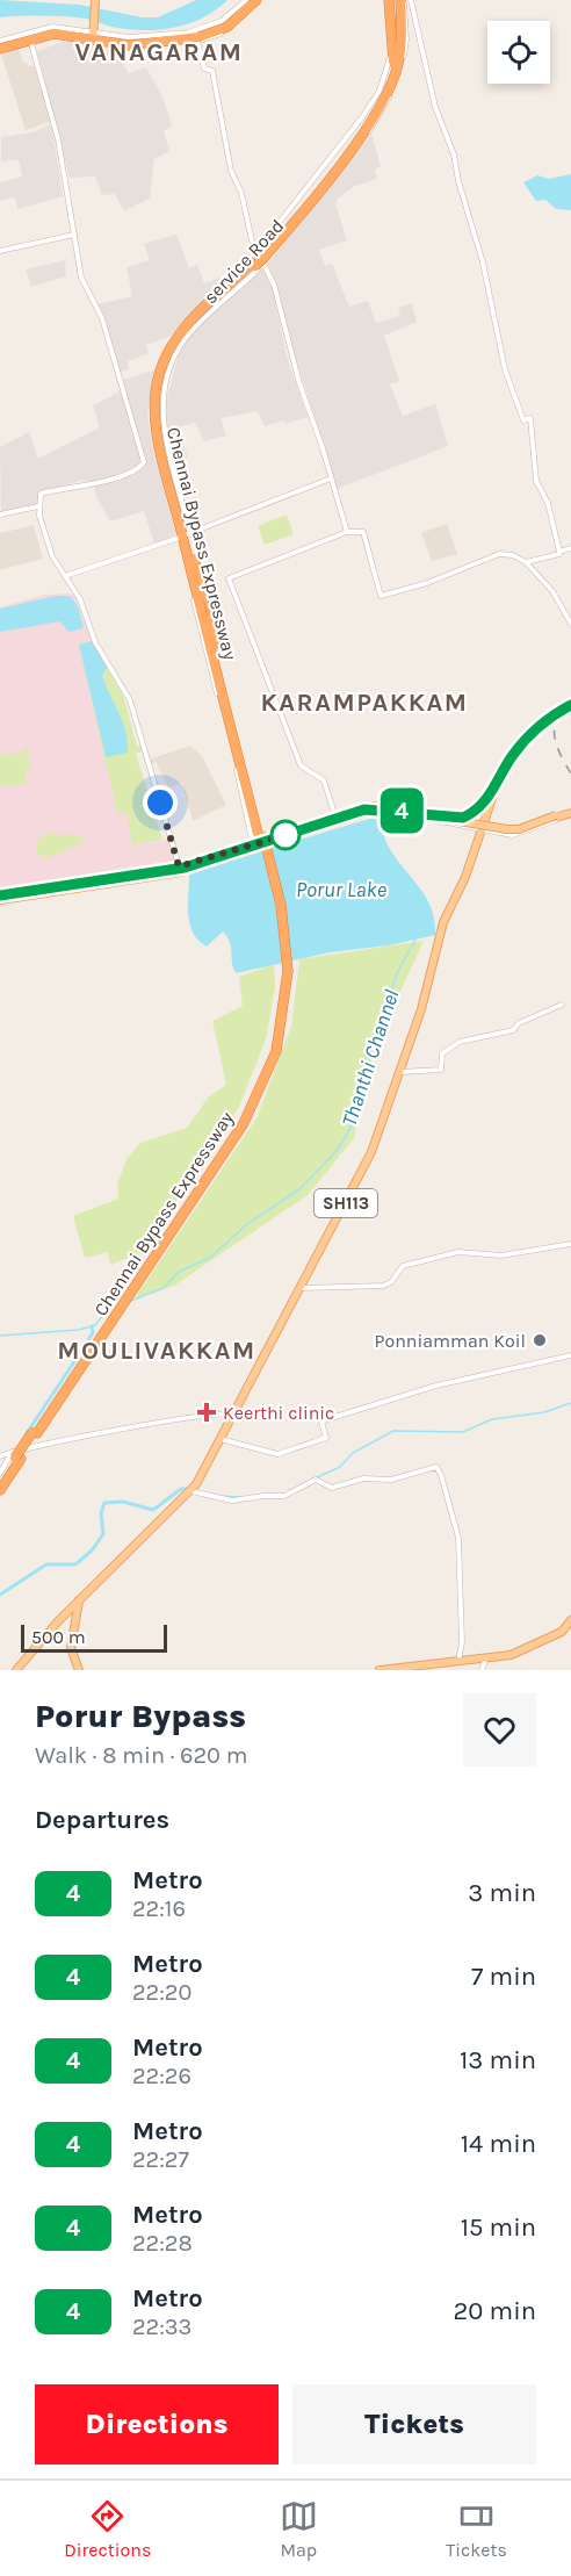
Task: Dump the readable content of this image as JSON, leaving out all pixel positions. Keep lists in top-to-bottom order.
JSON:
{
  "streets": {
    "highway": ["Chennai Bypass Expressway"],
    "main road": ["SH113"],
    "street": ["service Road"]
  },
  "crossings": [
    ["service Road", "Chennai Bypass Expressway"]
  ],
  "districts": ["VANAGARAM", "KARAMPAKKAM", "MOULIVAKKAM"],
  "water": ["Porur Lake", "Thanthi Channel"],
  "places": {
    "other": ["Ponniamman Koil"],
    "health": ["Keerthi clinic"]
  },
  "lines": ["metro line 4"],
  "scale_bar": "500 m",
  "page": {
    "on_map": "4",
    "scale": "500 m",
    "heading": [
      ["Porur Bypass", "Walk · 8 min · 620 m"],
      "Departures"
    ],
    "list": [
      {
        "mark": "4",
        "name": "Metro",
        "note": "22:16",
        "value": "3 min"
      },
      {
        "mark": "4",
        "name": "Metro",
        "note": "22:20",
        "value": "7 min"
      },
      {
        "mark": "4",
        "name": "Metro",
        "note": "22:26",
        "value": "13 min"
      },
      {
        "mark": "4",
        "name": "Metro",
        "note": "22:27",
        "value": "14 min"
      },
      {
        "mark": "4",
        "name": "Metro",
        "note": "22:28",
        "value": "15 min"
      },
      {
        "mark": "4",
        "name": "Metro",
        "note": "22:33",
        "value": "20 min"
      }
    ],
    "buttons": ["Directions", "Tickets"],
    "tabs": ["Directions", "Map", "Tickets"]
  }
}
